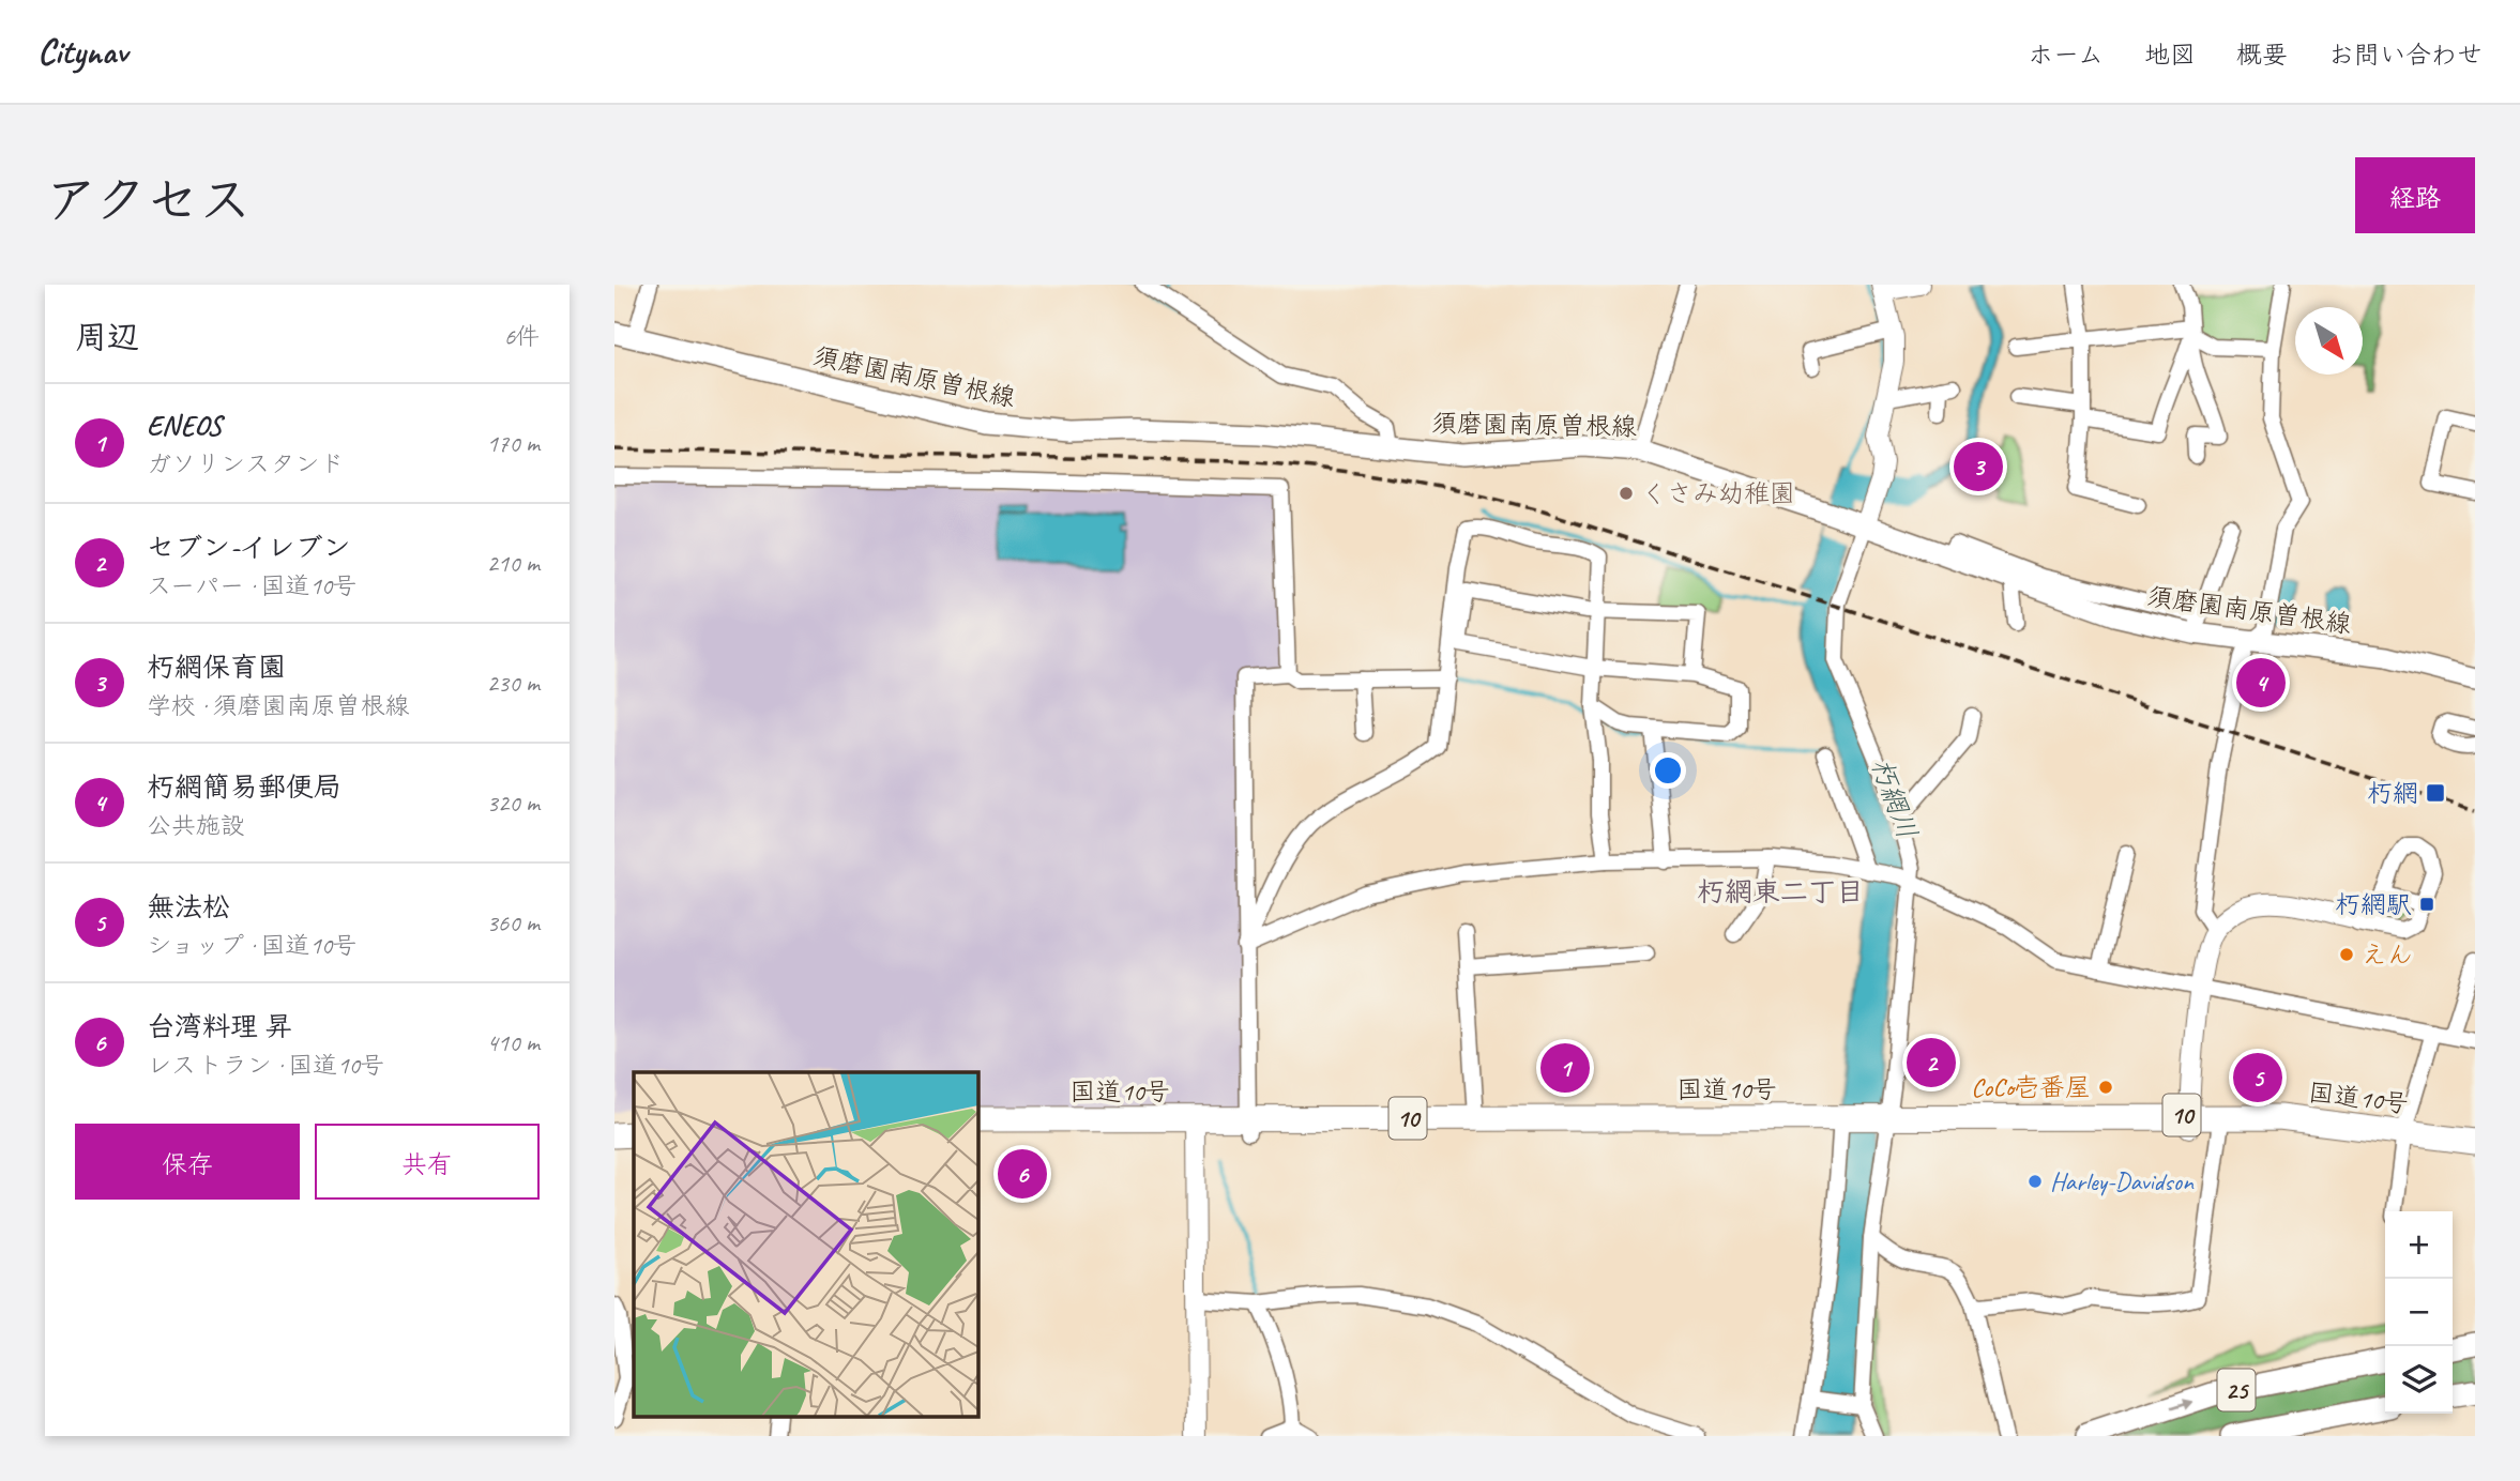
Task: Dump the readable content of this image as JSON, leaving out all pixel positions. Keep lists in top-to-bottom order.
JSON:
{
  "streets": {
    "highway": ["国道10号", "10"],
    "main road": ["須磨園南原曽根線", "25"]
  },
  "districts": ["朽網東二丁目"],
  "water": ["朽網川"],
  "places": {
    "other": [
      "くさみ幼稚園",
      "えん",
      "CoCo壱番屋",
      "Harley-Davidson"
    ],
    "transit": ["朽網", "朽網駅"]
  },
  "north": "bottom right",
  "page": {
    "header": "Citynav",
    "nav": [
      "ホーム",
      "地図",
      "概要",
      "お問い合わせ"
    ],
    "title": "アクセス",
    "buttons": [
      "経路",
      ["保存", "共有"]
    ],
    "heading": ["周辺", "6件"],
    "list": [
      {
        "mark": "1",
        "name": "ENEOS",
        "note": "ガソリンスタンド",
        "value": "170 m"
      },
      {
        "mark": "2",
        "name": "セブン-イレブン",
        "note": "スーパー · 国道10号",
        "value": "210 m"
      },
      {
        "mark": "3",
        "name": "朽網保育園",
        "note": "学校 · 須磨園南原曽根線",
        "value": "230 m"
      },
      {
        "mark": "4",
        "name": "朽網簡易郵便局",
        "note": "公共施設",
        "value": "320 m"
      },
      {
        "mark": "5",
        "name": "無法松",
        "note": "ショップ · 国道10号",
        "value": "360 m"
      },
      {
        "mark": "6",
        "name": "台湾料理 昇",
        "note": "レストラン · 国道10号",
        "value": "410 m"
      }
    ],
    "pins": [
      "3",
      "4",
      "2",
      "1",
      "5",
      "6"
    ],
    "map_buttons": ["+", "−"]
  }
}
